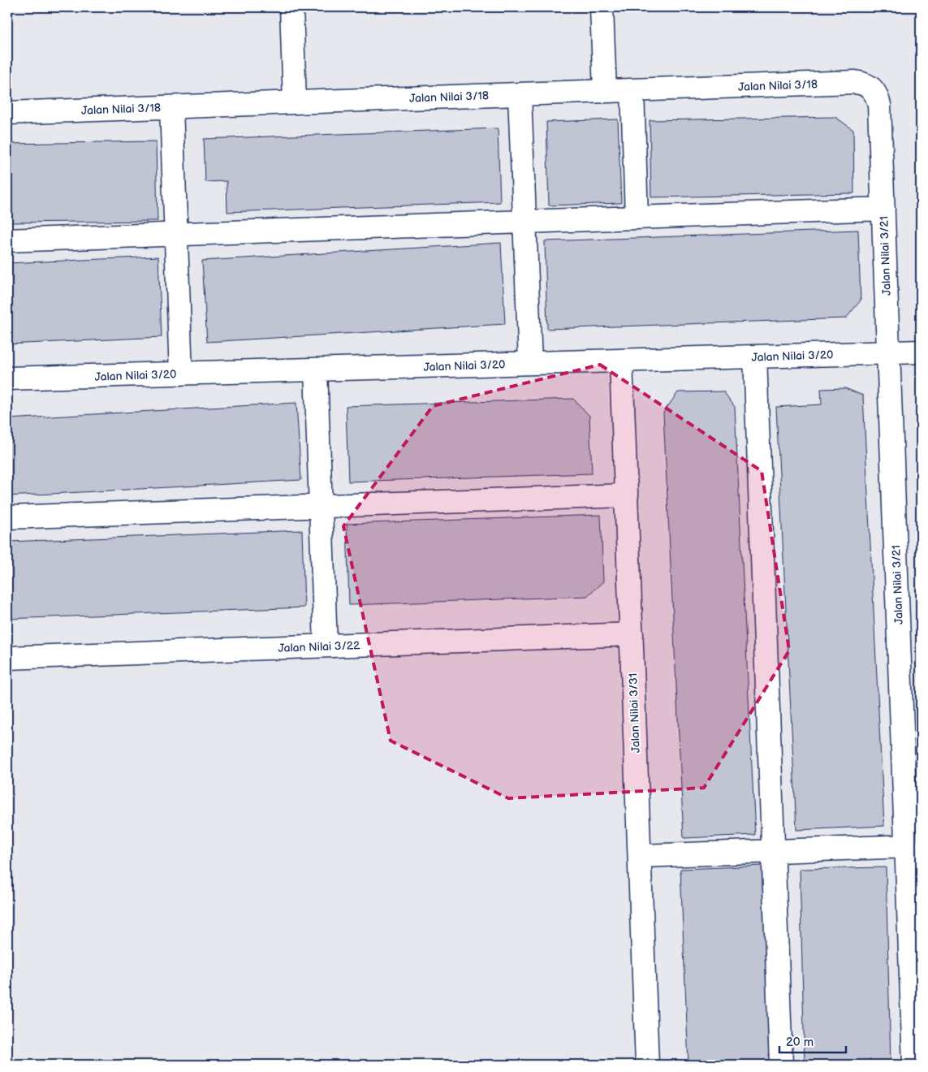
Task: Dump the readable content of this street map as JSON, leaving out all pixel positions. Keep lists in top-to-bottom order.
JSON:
{
  "streets": {
    "street": [
      "Jalan Nilai 3/18",
      "Jalan Nilai 3/21",
      "Jalan Nilai 3/20",
      "Jalan Nilai 3/22",
      "Jalan Nilai 3/31"
    ]
  },
  "crossings": [
    ["Jalan Nilai 3/18", "Jalan Nilai 3/21"],
    ["Jalan Nilai 3/21", "Jalan Nilai 3/20"],
    ["Jalan Nilai 3/20", "Jalan Nilai 3/31"],
    ["Jalan Nilai 3/22", "Jalan Nilai 3/31"]
  ],
  "scale_bar": "20 m"
}
